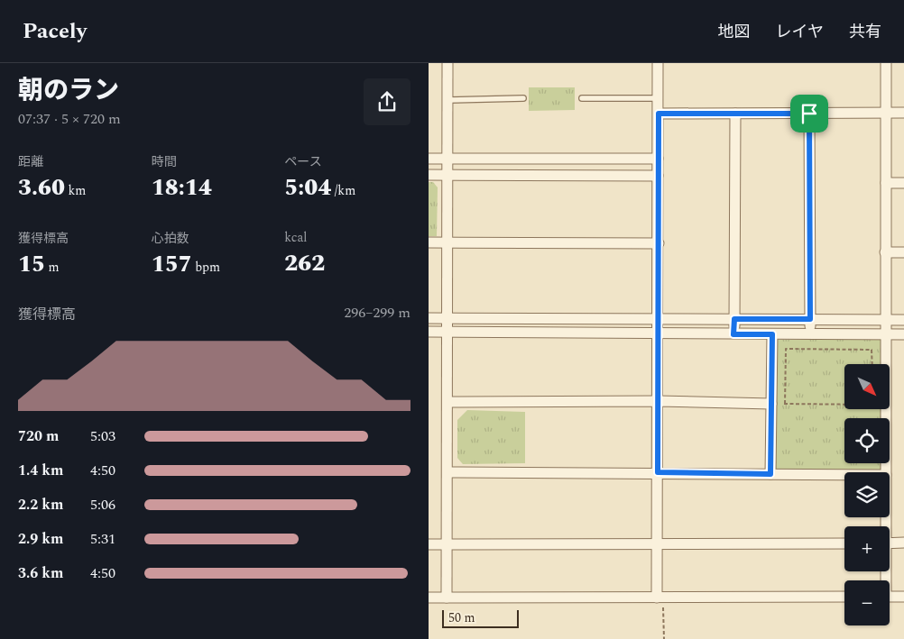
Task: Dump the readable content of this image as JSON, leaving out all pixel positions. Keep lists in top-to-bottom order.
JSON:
{
  "scale_bar": "50 m",
  "north": "bottom right",
  "page": {
    "header": "Pacely",
    "nav": ["地図", "レイヤ", "共有"],
    "heading": ["朝のラン", "07:37 · 5 × 720 m"],
    "stats": [
      ["距離", "3.60 km"],
      ["時間", "18:14"],
      ["ペース", "5:04 /km"],
      ["獲得標高", "15 m"],
      ["心拍数", "157 bpm"],
      ["kcal", "262"]
    ],
    "chart": ["獲得標高", "296–299 m"],
    "map_buttons": ["+", "−"],
    "list": [
      {
        "name": "720 m",
        "note": "5:03"
      },
      {
        "name": "1.4 km",
        "note": "4:50"
      },
      {
        "name": "2.2 km",
        "note": "5:06"
      },
      {
        "name": "2.9 km",
        "note": "5:31"
      },
      {
        "name": "3.6 km",
        "note": "4:50"
      }
    ],
    "scale": "50 m"
  }
}
